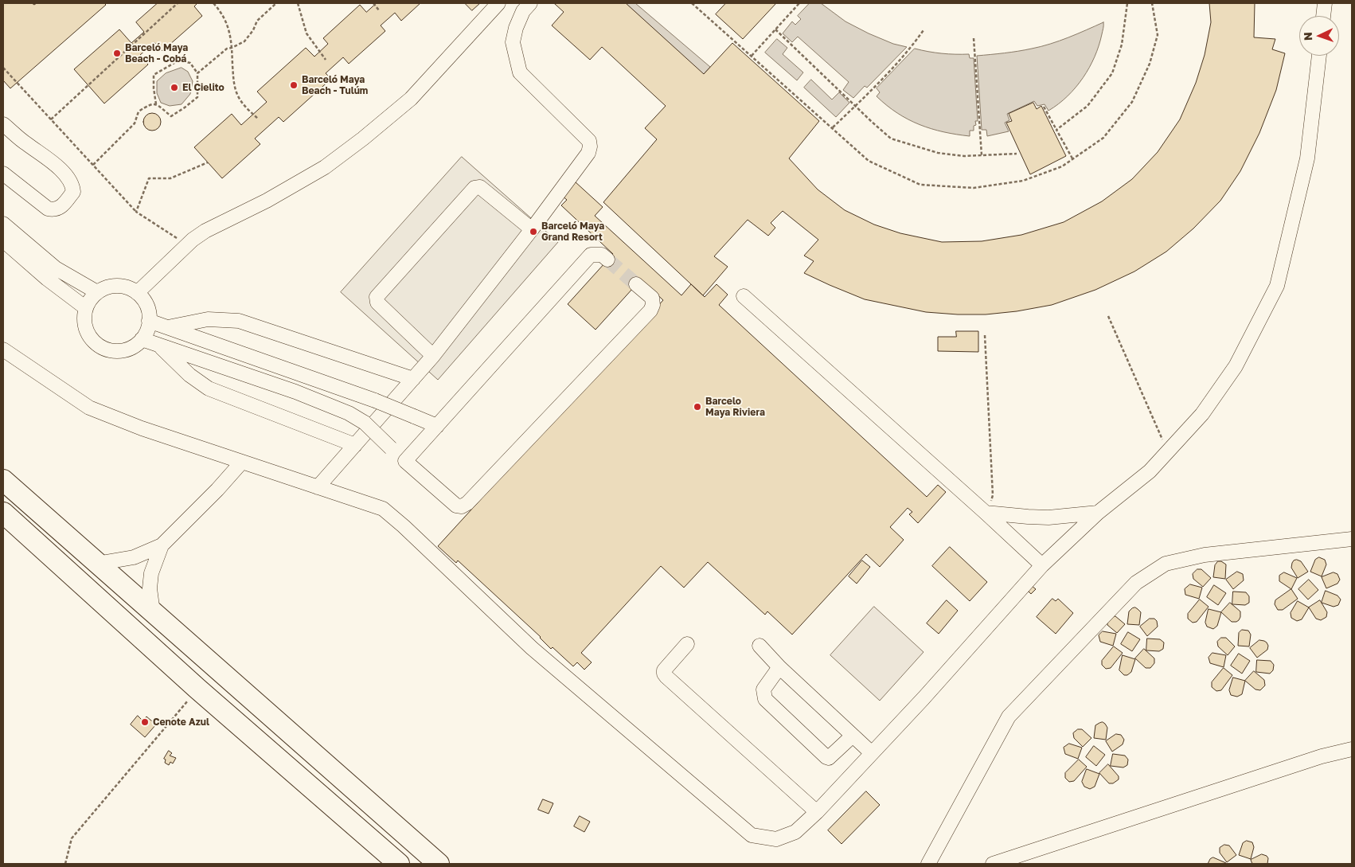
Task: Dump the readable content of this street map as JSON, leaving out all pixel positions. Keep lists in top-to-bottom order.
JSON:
{
  "places": [
    "Barceló Maya Beach - Cobá",
    "Barceló Maya Beach - Tulúm",
    "El Cielito",
    "Barceló Maya Grand Resort",
    "Barcelo Maya Riviera",
    "Cenote Azul"
  ],
  "north": "left"
}
